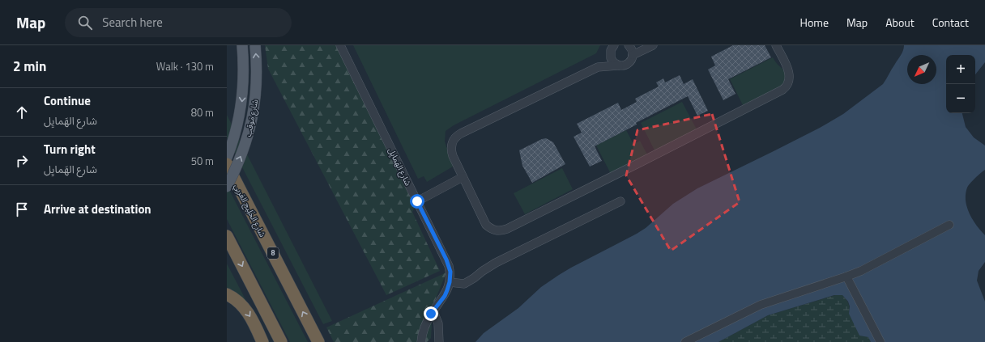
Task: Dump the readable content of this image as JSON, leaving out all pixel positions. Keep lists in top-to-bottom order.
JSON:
{
  "streets": {
    "highway": ["شارع الخَلِيج العَربِي", "8"],
    "main road": ["شارع مَوقب"],
    "street": ["شارع الهَمايِل"]
  },
  "north": "bottom left",
  "page": {
    "header": "Map",
    "search": "Search here",
    "nav": [
      "Home",
      "Map",
      "About",
      "Contact"
    ],
    "heading": ["2 min", "Walk · 130 m"],
    "map_buttons": ["+", "−"],
    "list": [
      ["Continue", "شارع الهَمايِل", "80 m"],
      ["Turn right", "شارع الهَمايِل", "50 m"],
      "Arrive at destination"
    ]
  }
}
